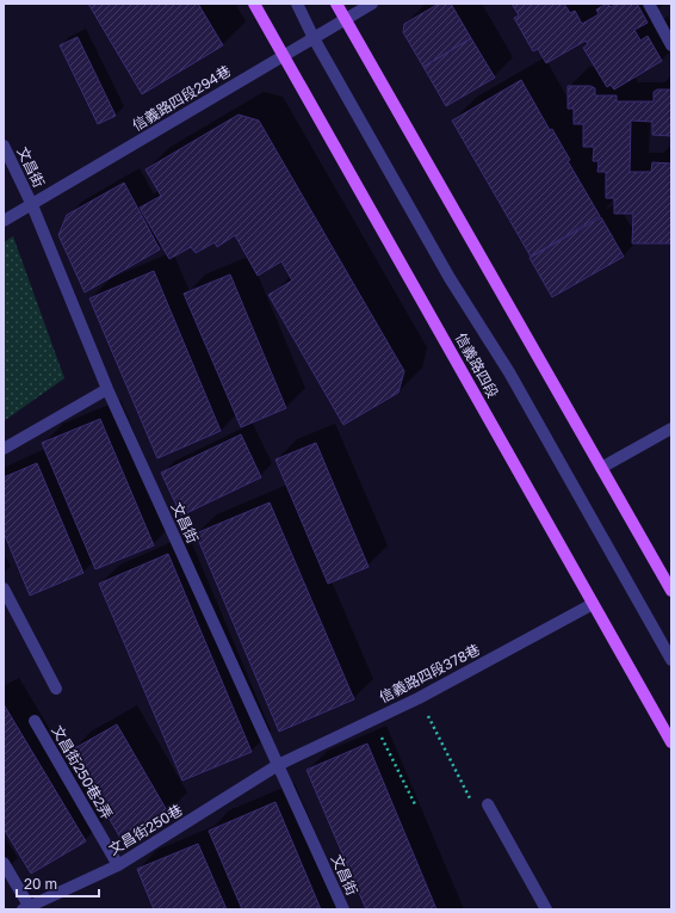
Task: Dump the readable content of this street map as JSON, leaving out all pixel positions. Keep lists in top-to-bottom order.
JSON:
{
  "streets": {
    "main road": ["信義路四段"],
    "street": [
      "信義路四段294巷",
      "文昌街",
      "信義路四段378巷",
      "文昌街250巷2弄",
      "文昌街250巷"
    ]
  },
  "crossings": [
    ["信義路四段294巷", "文昌街"],
    ["信義路四段294巷", "信義路四段"],
    ["文昌街", "信義路四段378巷"],
    ["文昌街", "文昌街250巷"],
    ["信義路四段", "信義路四段378巷"],
    ["信義路四段378巷", "文昌街250巷"],
    ["文昌街250巷2弄", "文昌街250巷"]
  ],
  "scale_bar": "20 m"
}
